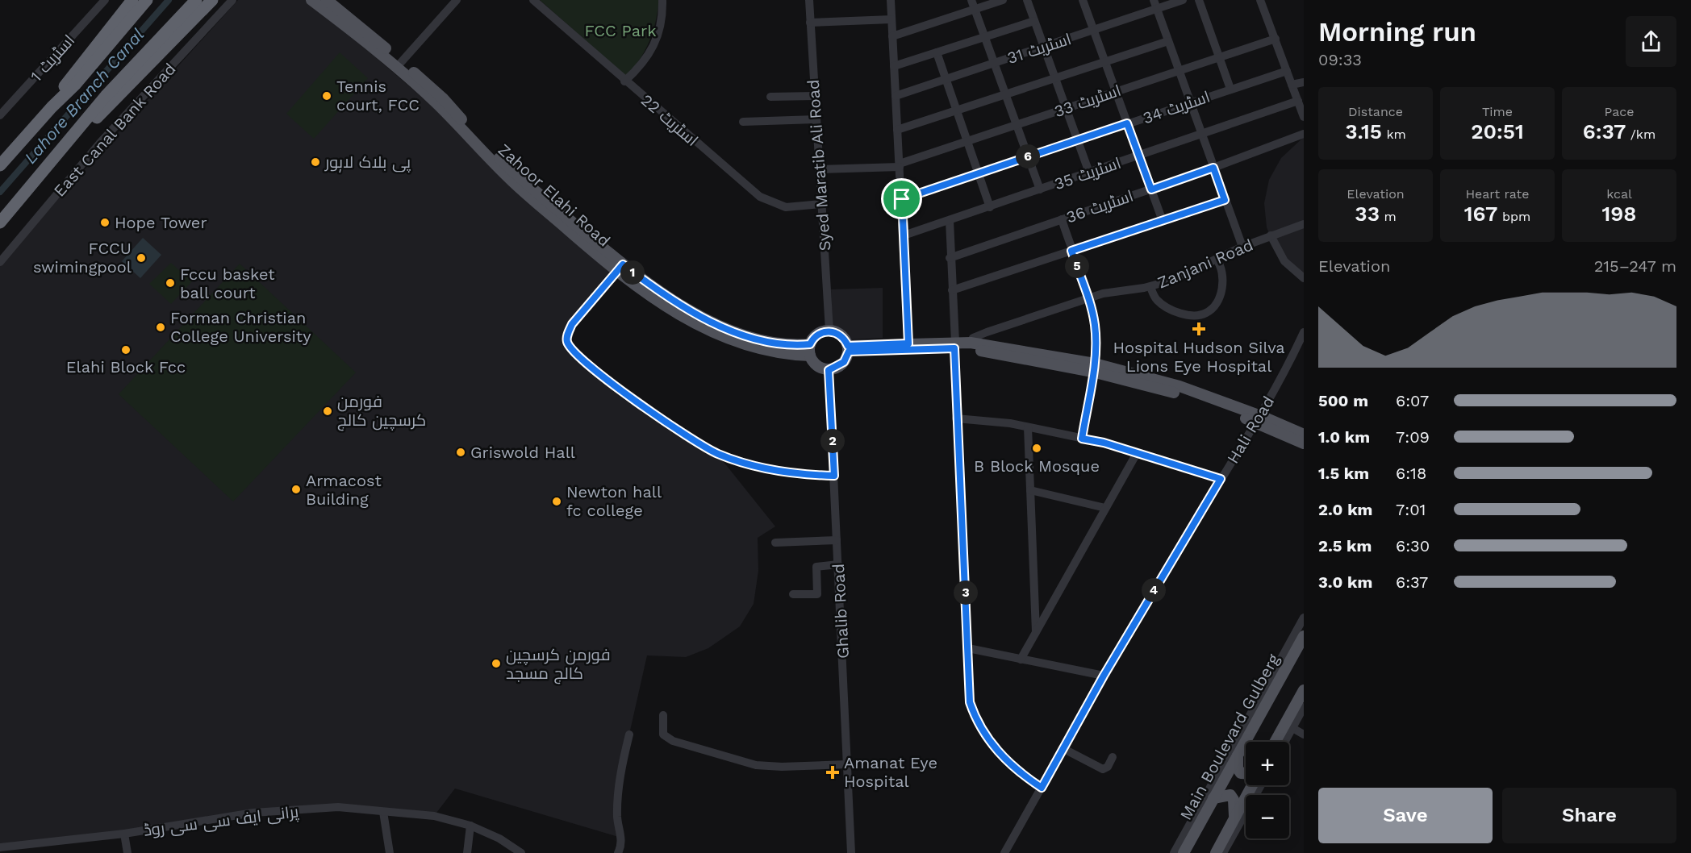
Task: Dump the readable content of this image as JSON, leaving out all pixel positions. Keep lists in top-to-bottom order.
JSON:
{
  "streets": {
    "main road": ["Zahoor Elahi Road", "Main Boulevard Gulberg"],
    "street": [
      "اسٹریٹ 31",
      "اسٹریٹ 1",
      "اسٹریٹ 33",
      "اسٹریٹ 34",
      "اسٹریٹ 22",
      "East Canal Bank Road",
      "Syed Maratib Ali Road",
      "اسٹریٹ 35",
      "اسٹریٹ 36",
      "Zanjani Road",
      "Hali Road",
      "Ghalib Road",
      "پرانی ایف سی سی روڈ"
    ]
  },
  "crossings": [
    ["اسٹریٹ 33", "Syed Maratib Ali Road"],
    ["اسٹریٹ 22", "Syed Maratib Ali Road"],
    ["Syed Maratib Ali Road", "Zahoor Elahi Road"],
    ["Syed Maratib Ali Road", "Ghalib Road"],
    ["Zahoor Elahi Road", "Ghalib Road"]
  ],
  "water": ["Lahore Branch Canal"],
  "parks": ["FCC Park"],
  "places": {
    "other": [
      "Tennis court, FCC",
      "پی بلاک لاہور",
      "Hope Tower",
      "FCCU swimingpool",
      "Fccu basket ball court",
      "Forman Christian College University",
      "Elahi Block Fcc",
      "فورمن کرسچین کالج",
      "B Block Mosque",
      "Griswold Hall",
      "Armacost Building",
      "Newton hall fc college",
      "فورمن کرسچین کالج مسجد"
    ],
    "health": ["Hospital Hudson Silva Lions Eye Hospital", "Amanat Eye Hospital"]
  },
  "page": {
    "heading": ["Morning run", "09:33"],
    "stats": [
      ["Distance", "3.15 km"],
      ["Time", "20:51"],
      ["Pace", "6:37 /km"],
      ["Elevation", "33 m"],
      ["Heart rate", "167 bpm"],
      ["kcal", "198"]
    ],
    "pins": [
      "6",
      "5",
      "1",
      "2",
      "4",
      "3"
    ],
    "chart": ["Elevation", "215–247 m"],
    "list": [
      {
        "name": "500 m",
        "note": "6:07"
      },
      {
        "name": "1.0 km",
        "note": "7:09"
      },
      {
        "name": "1.5 km",
        "note": "6:18"
      },
      {
        "name": "2.0 km",
        "note": "7:01"
      },
      {
        "name": "2.5 km",
        "note": "6:30"
      },
      {
        "name": "3.0 km",
        "note": "6:37"
      }
    ],
    "map_buttons": ["+", "−"],
    "buttons": ["Save", "Share"]
  }
}
